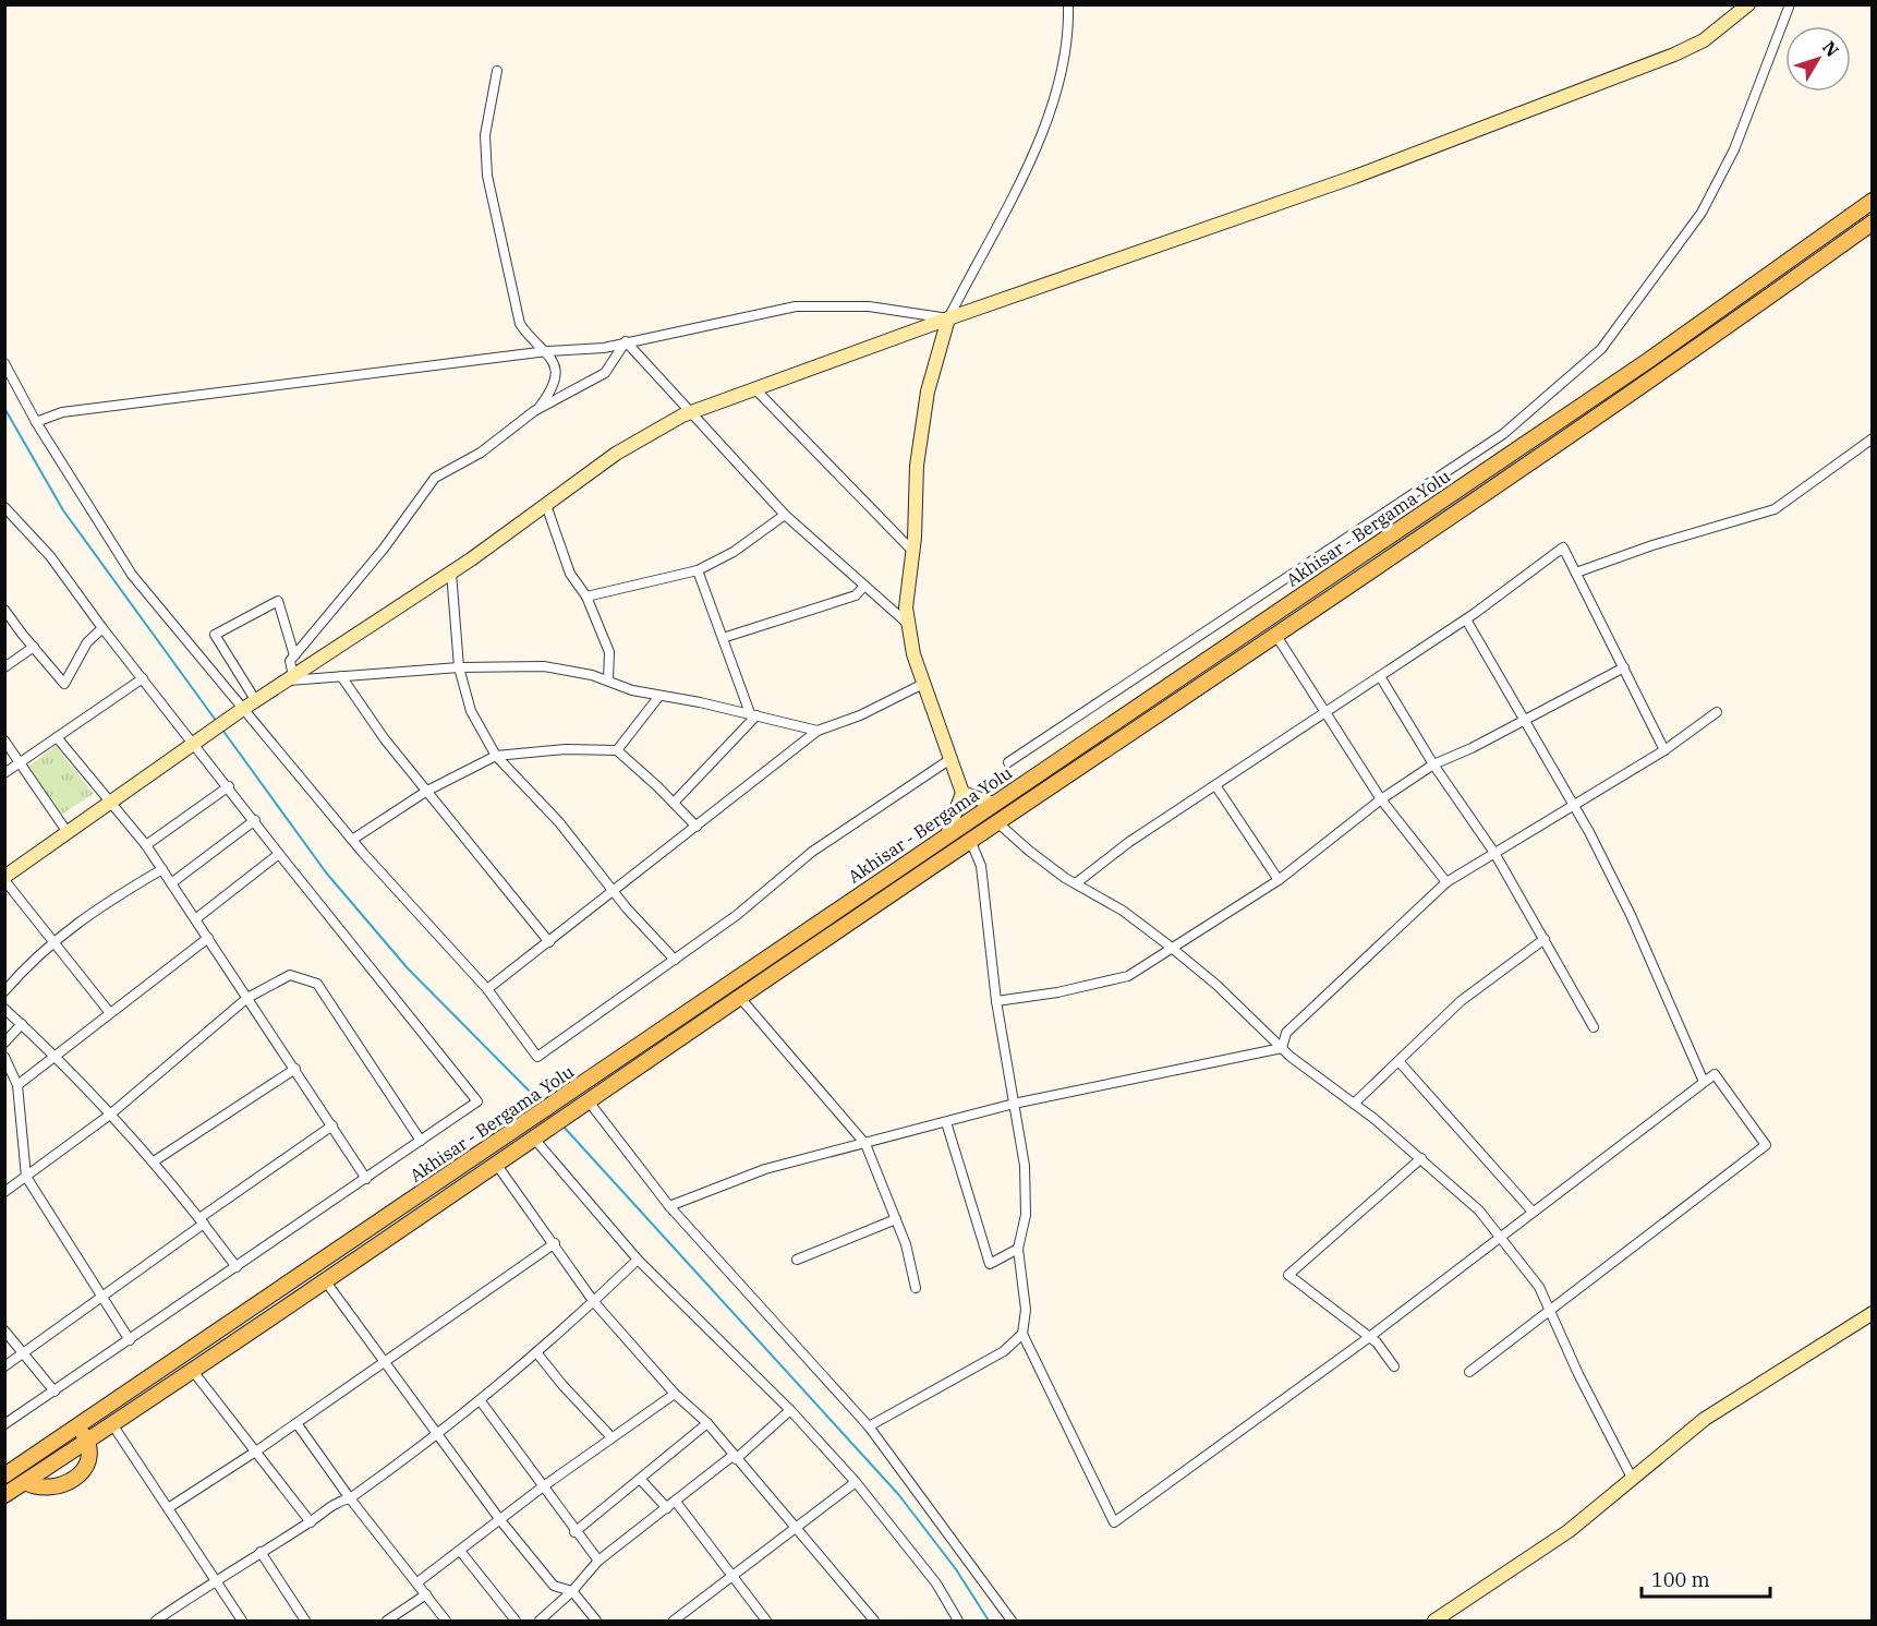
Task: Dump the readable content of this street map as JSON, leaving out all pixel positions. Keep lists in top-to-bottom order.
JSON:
{
  "streets": {
    "main road": ["Akhisar - Bergama Yolu"]
  },
  "scale_bar": "100 m",
  "north": "top right"
}
